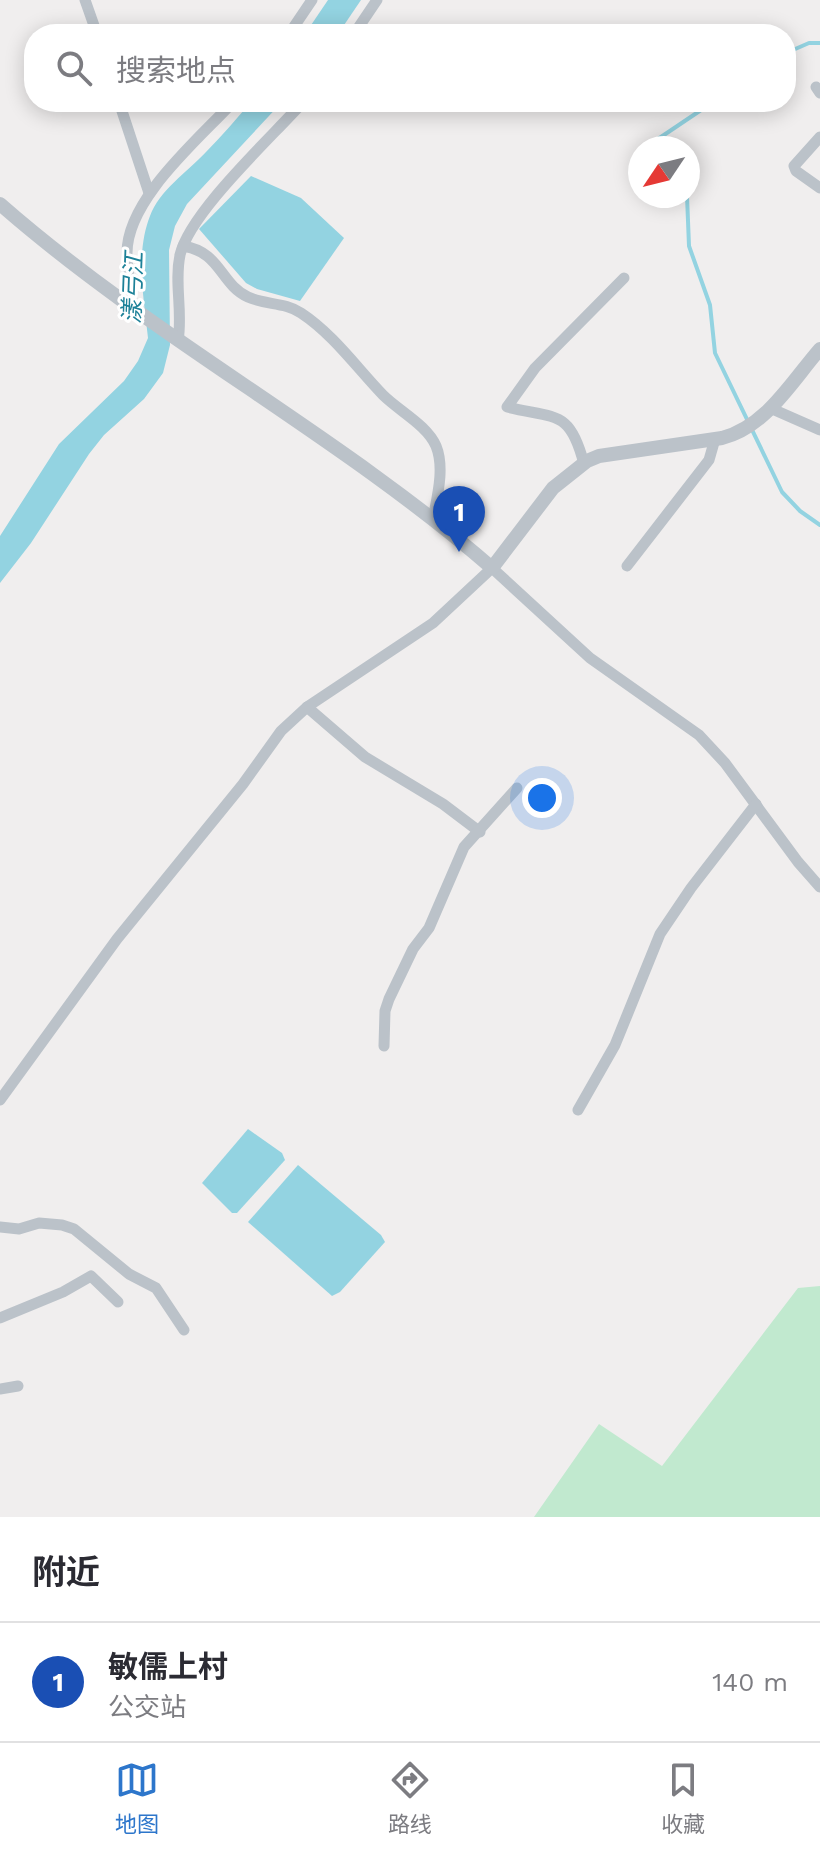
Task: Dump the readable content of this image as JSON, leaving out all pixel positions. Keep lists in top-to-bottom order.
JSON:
{
  "water": ["漾弓江"],
  "north": "bottom left",
  "page": {
    "search": "搜索地点",
    "pins": "1",
    "heading": "附近",
    "list": [
      {
        "mark": "1",
        "name": "敏儒上村",
        "note": "公交站",
        "value": "140 m"
      }
    ],
    "nav": ["地图", "路线", "收藏"]
  }
}
